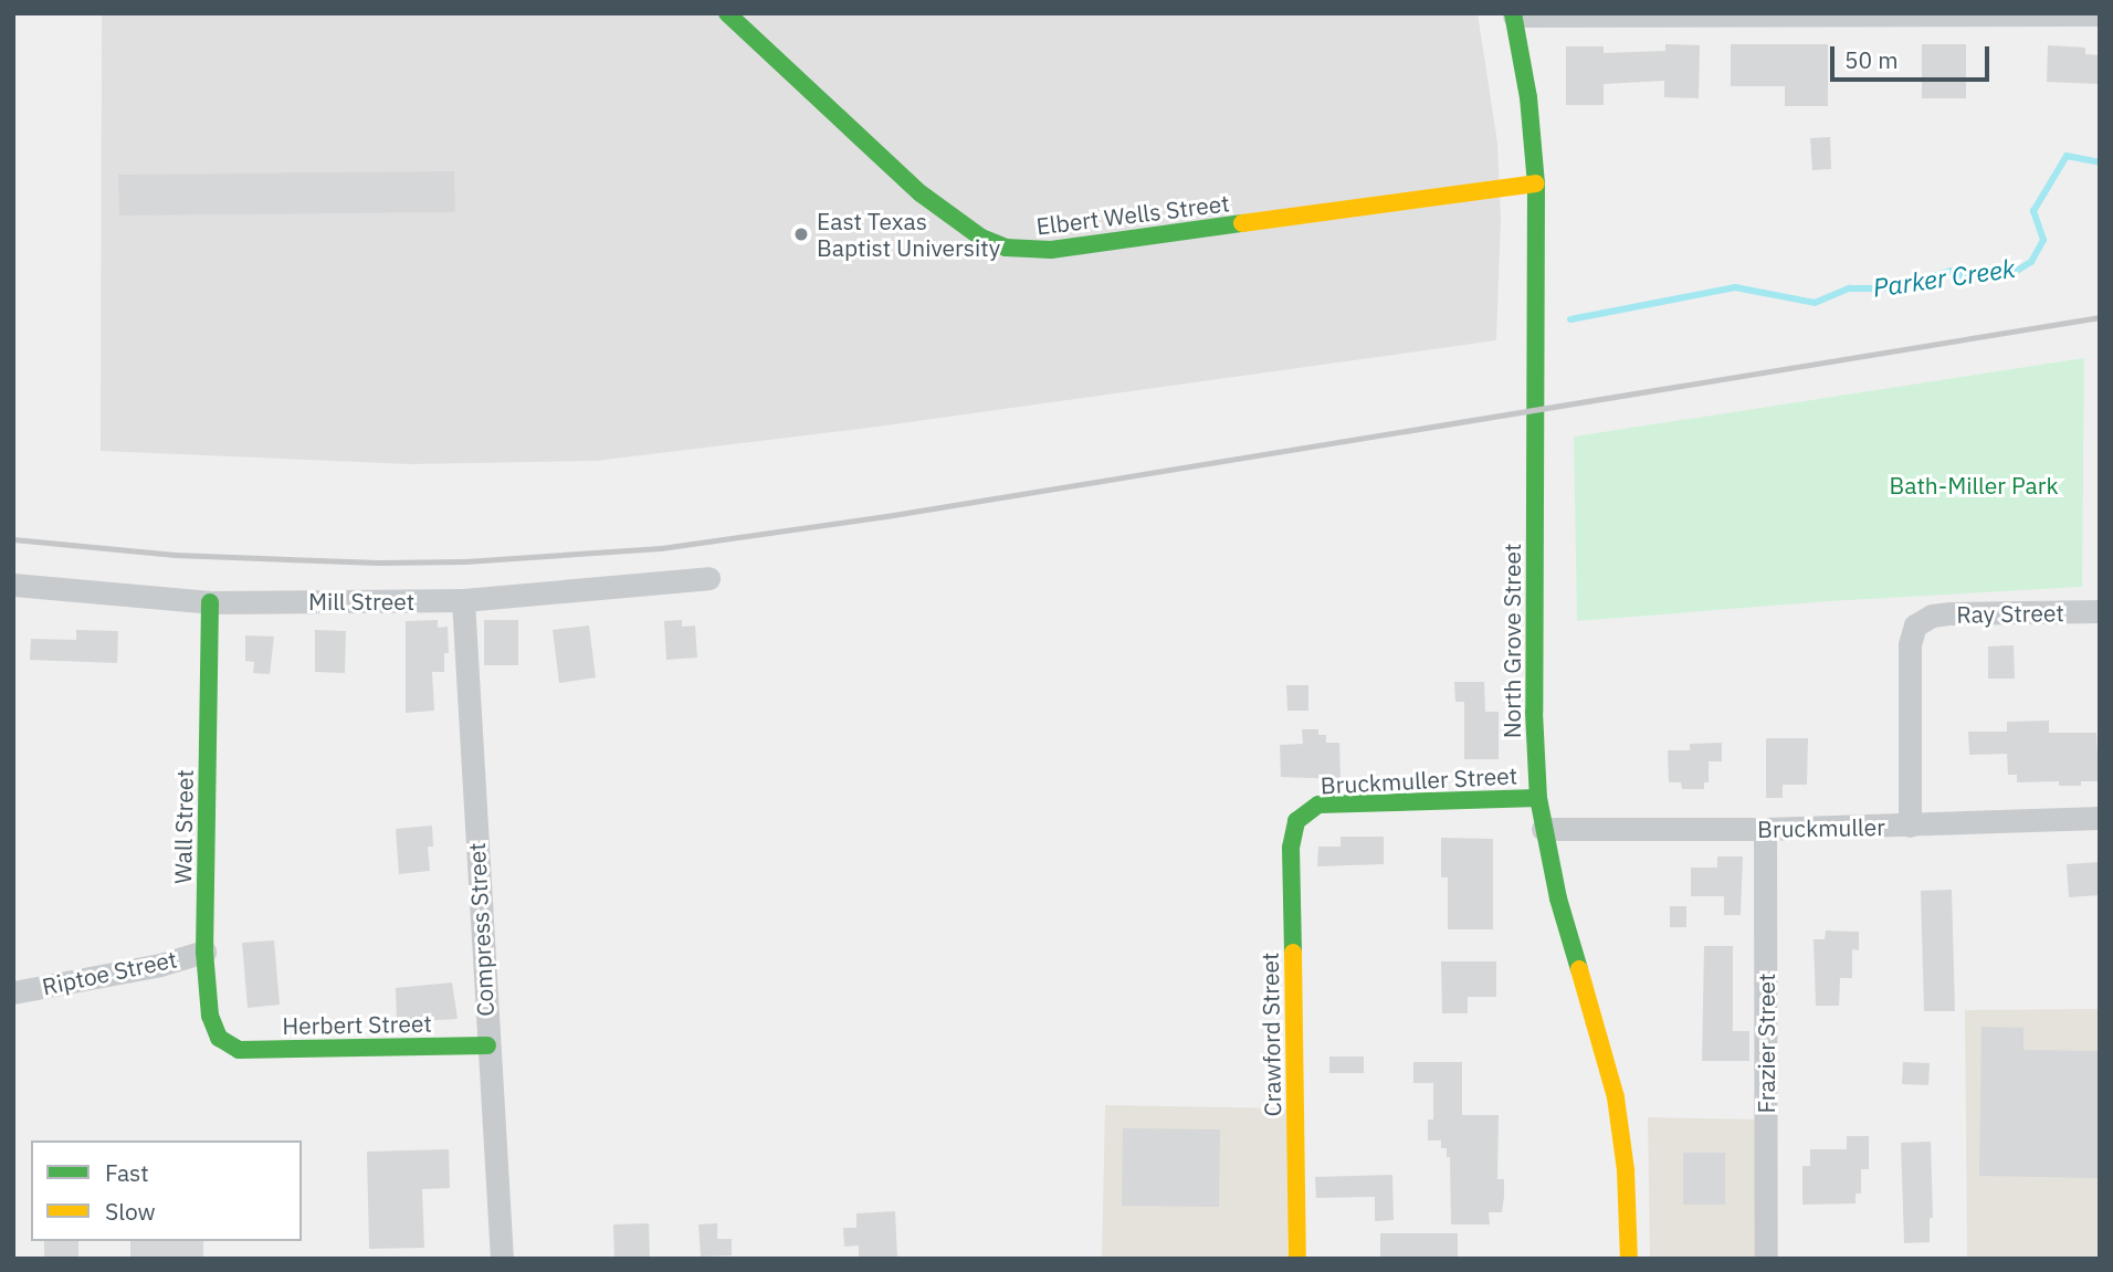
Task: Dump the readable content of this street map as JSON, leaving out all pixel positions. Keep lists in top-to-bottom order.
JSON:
{
  "streets": {
    "street": [
      "Elbert Wells Street",
      "Mill Street",
      "Ray Street",
      "North Grove Street",
      "Bruckmuller Street",
      "Wall Street",
      "Bruckmuller",
      "Compress Street",
      "Riptoe Street",
      "Herbert Street",
      "Crawford Street",
      "Frazier Street"
    ]
  },
  "crossings": [
    ["Elbert Wells Street", "North Grove Street"],
    ["Mill Street", "Wall Street"],
    ["Mill Street", "Compress Street"],
    ["Ray Street", "Bruckmuller"],
    ["North Grove Street", "Bruckmuller Street"],
    ["North Grove Street", "Bruckmuller"],
    ["Bruckmuller Street", "Crawford Street"],
    ["Wall Street", "Riptoe Street"],
    ["Wall Street", "Herbert Street"],
    ["Bruckmuller", "Frazier Street"],
    ["Compress Street", "Herbert Street"]
  ],
  "water": ["Parker Creek"],
  "parks": ["Bath-Miller Park"],
  "places": ["East Texas Baptist University"],
  "legend": ["Fast", "Slow"],
  "scale_bar": "50 m"
}
